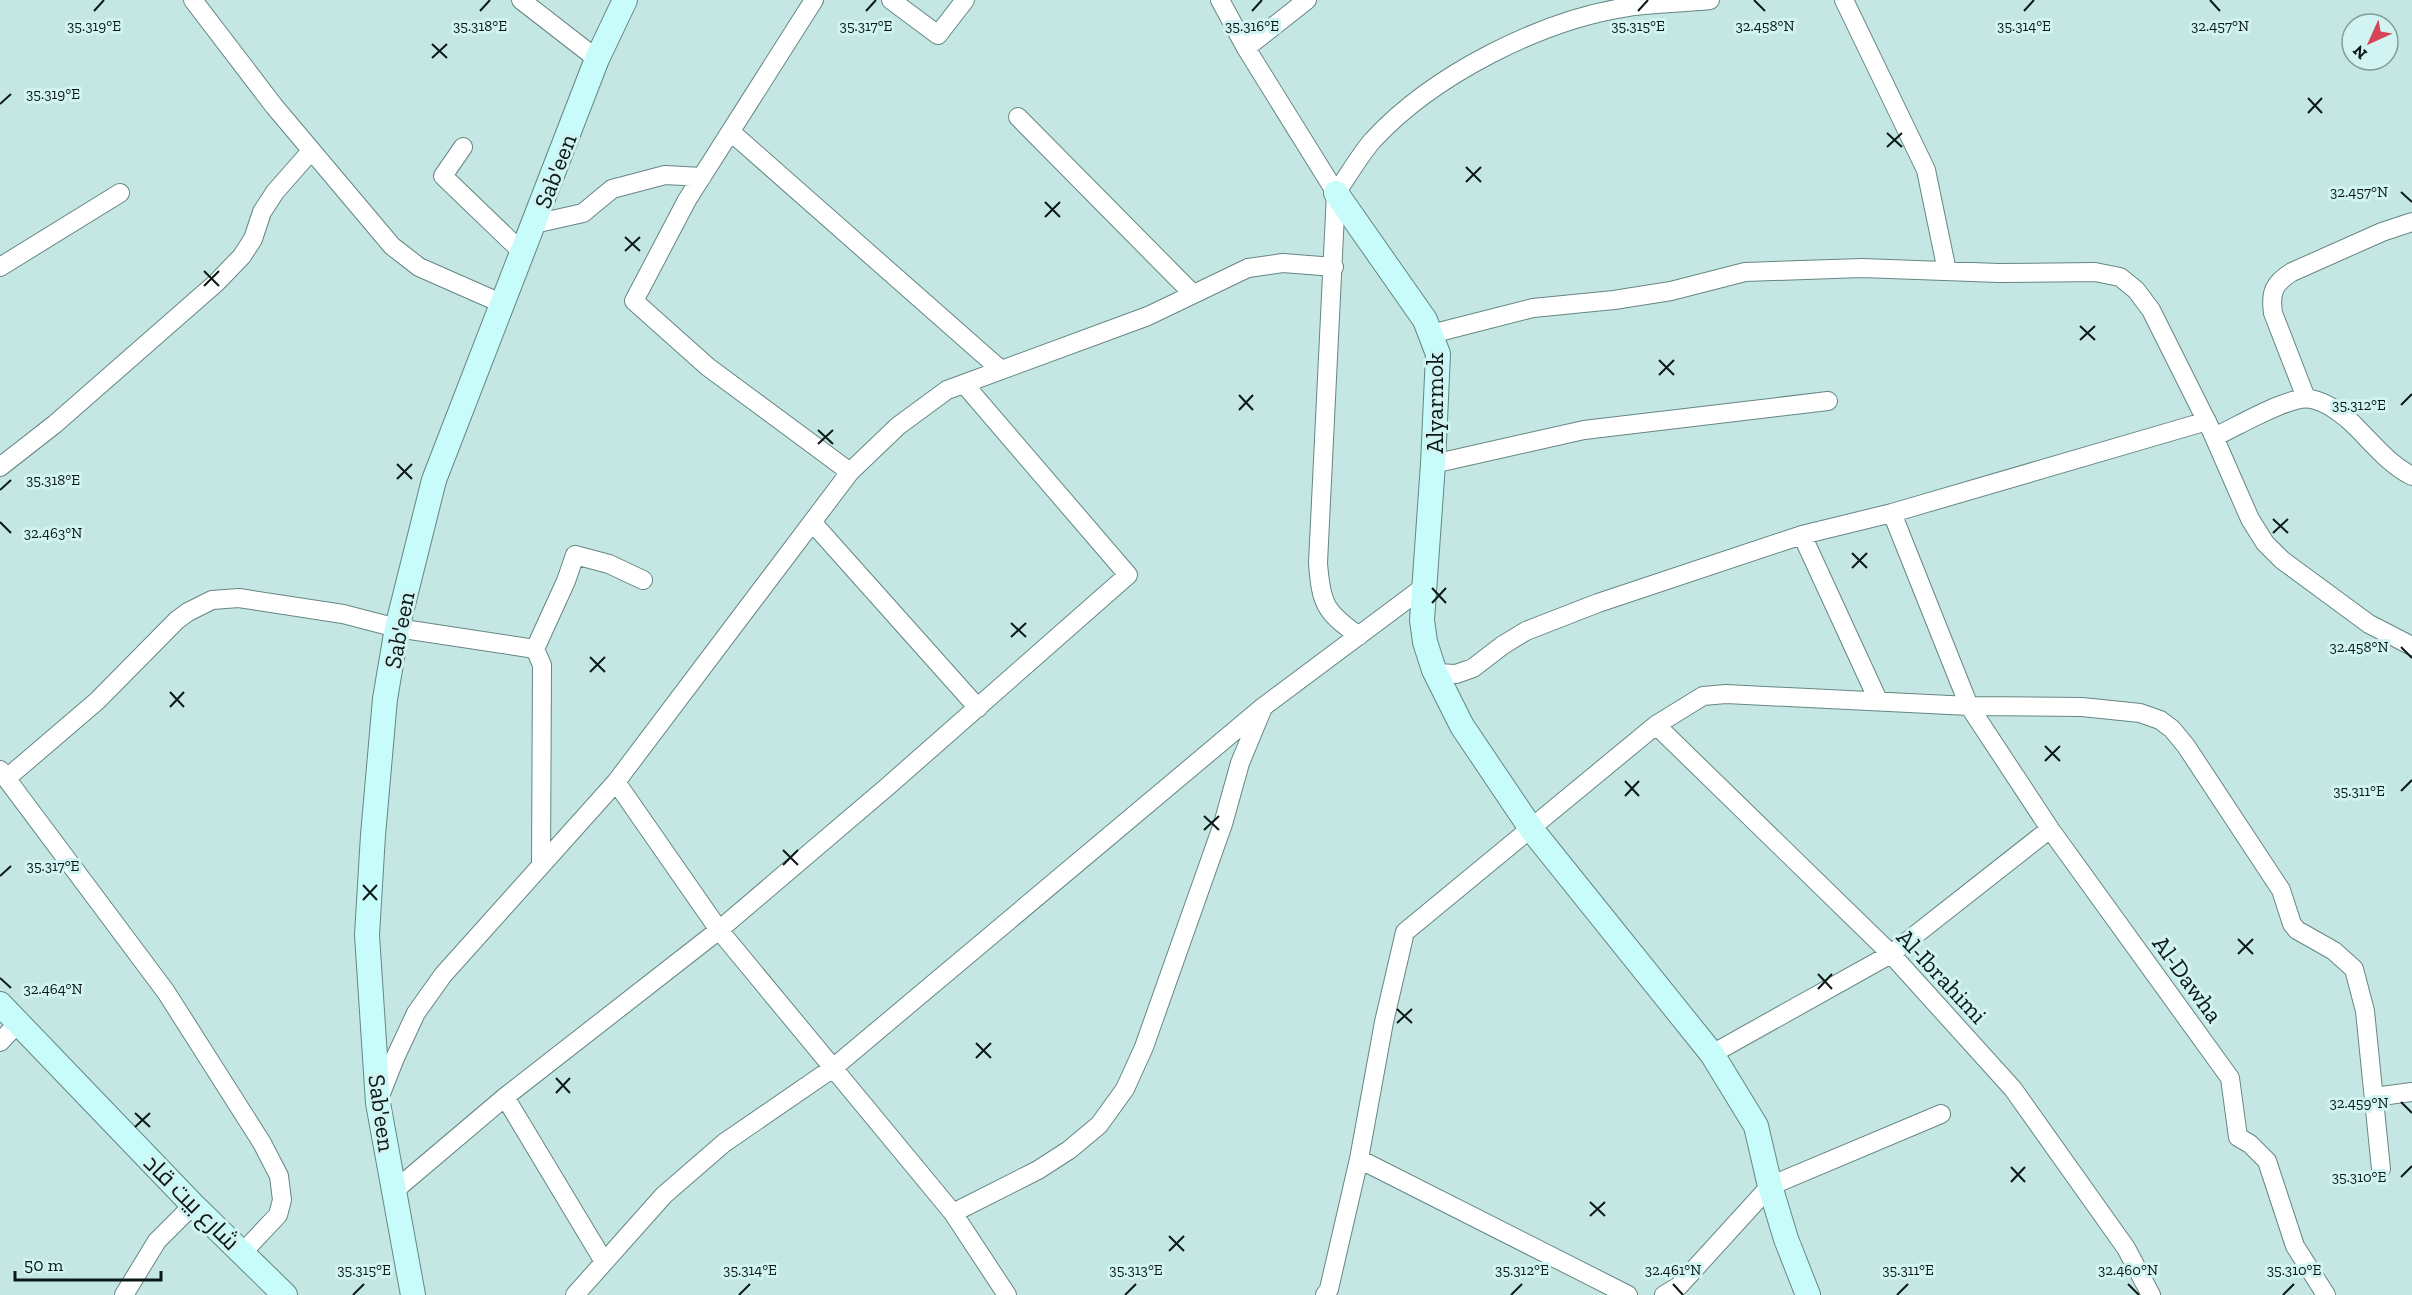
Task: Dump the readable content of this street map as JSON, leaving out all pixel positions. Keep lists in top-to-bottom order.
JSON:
{
  "streets": {
    "street": [
      "Sab'een",
      "Alyarmok",
      "Al-Ibrahimi",
      "Al-Dawha",
      "شارع بيت قاد"
    ]
  },
  "scale_bar": "50 m",
  "north": "bottom left",
  "coordinates": [
    "35.319°E",
    "35.318°E",
    "35.317°E",
    "35.316°E",
    "35.315°E",
    "32.458°N",
    "35.314°E",
    "32.457°N",
    "35.312°E",
    "32.463°N",
    "35.311°E",
    "32.464°N",
    "32.459°N",
    "35.310°E",
    "35.313°E",
    "32.461°N",
    "32.460°N"
  ]
}
